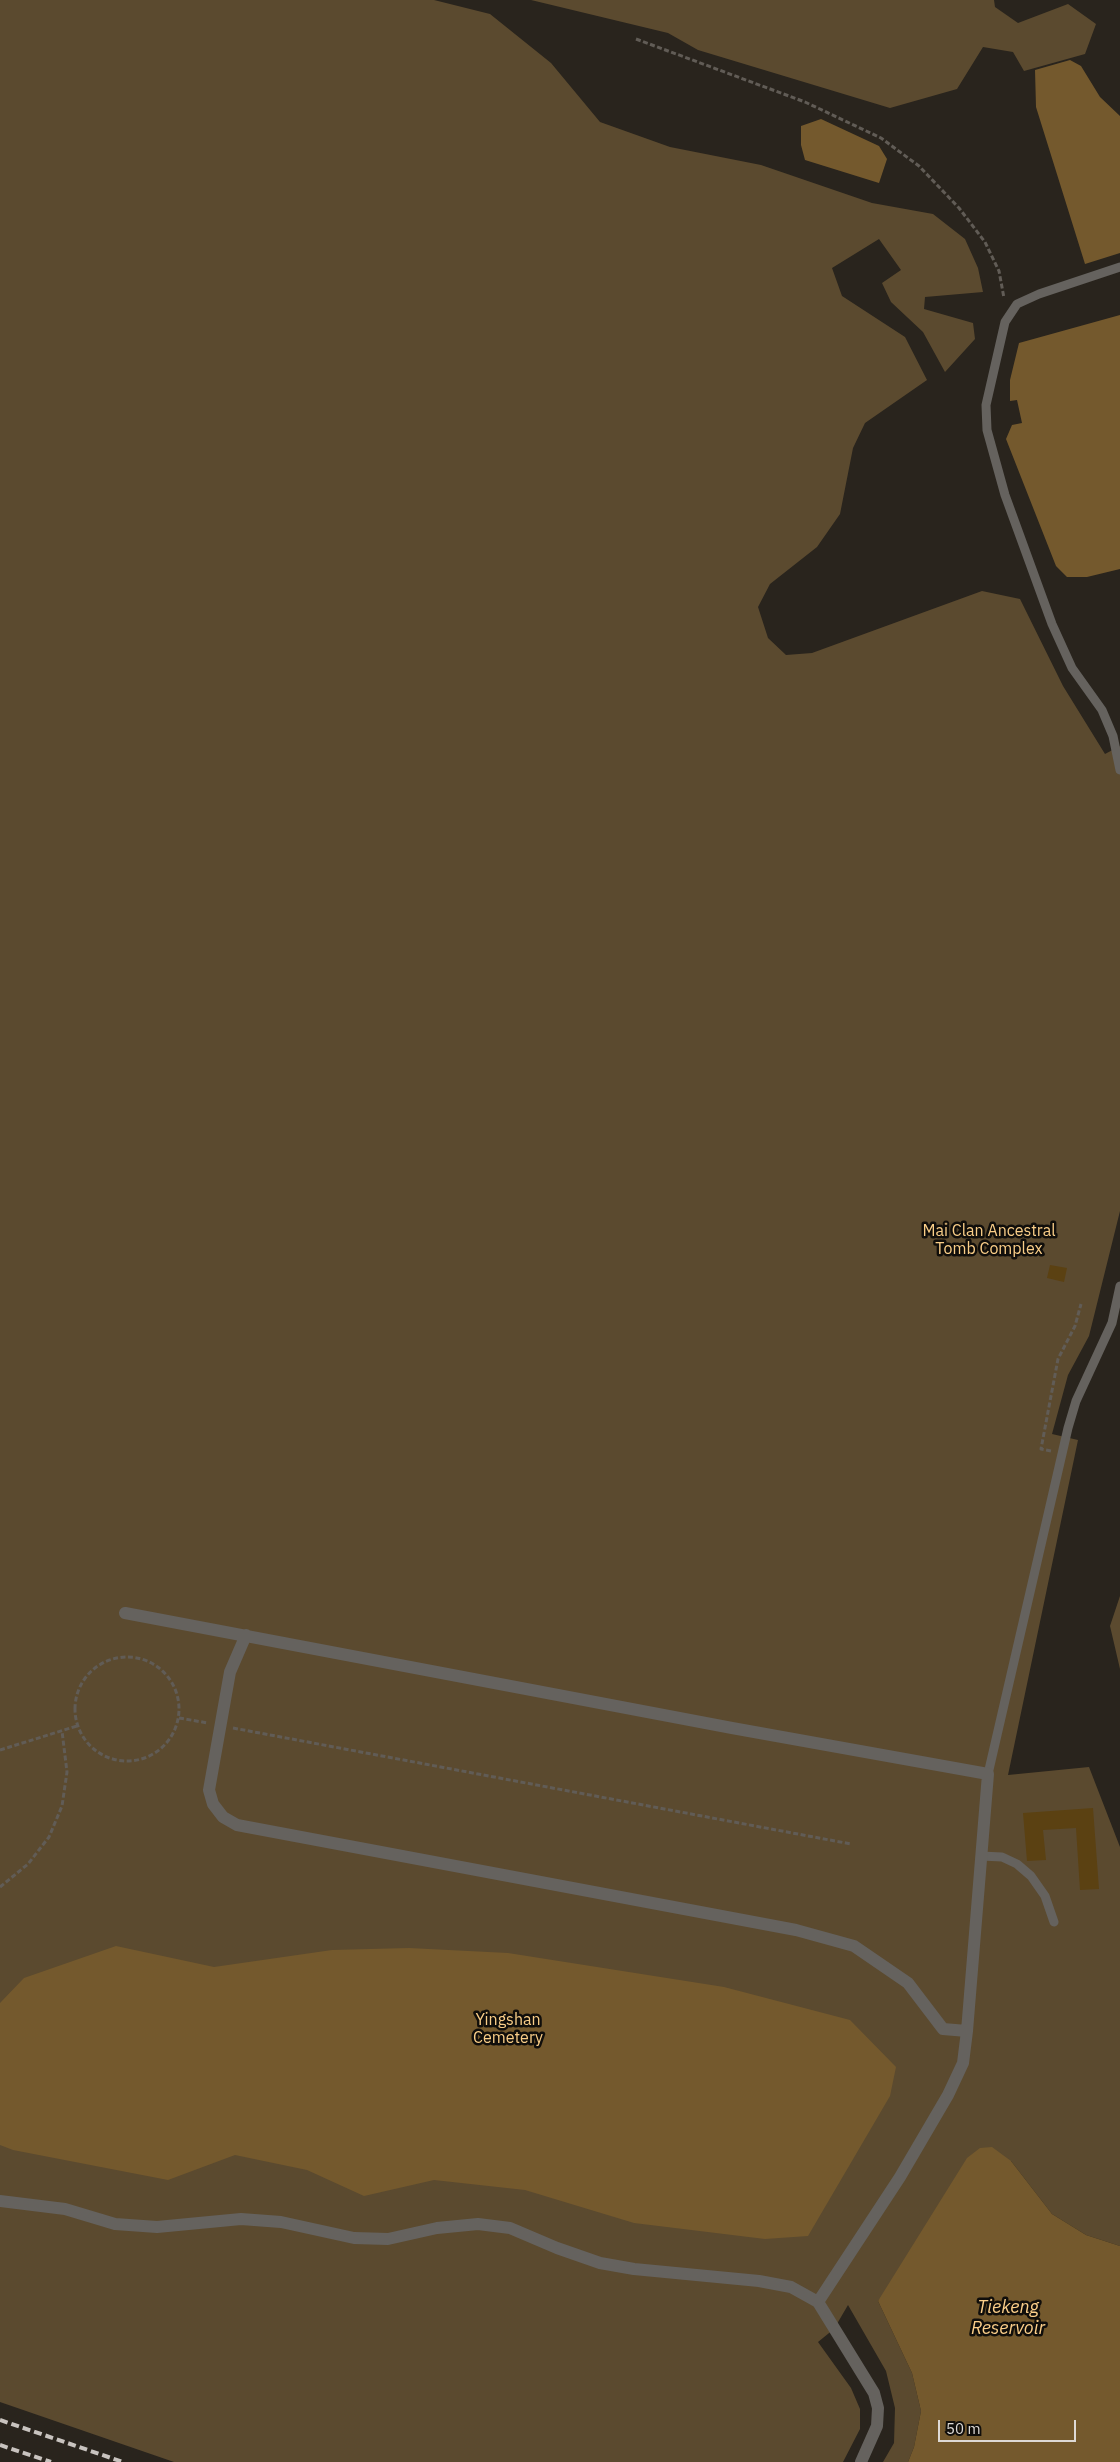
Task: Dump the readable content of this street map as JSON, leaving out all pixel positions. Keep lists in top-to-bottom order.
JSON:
{
  "water": ["Tiekeng Reservoir"],
  "parks": ["Mai Clan Ancestral Tomb Complex", "Yingshan Cemetery"],
  "scale_bar": "50 m"
}
